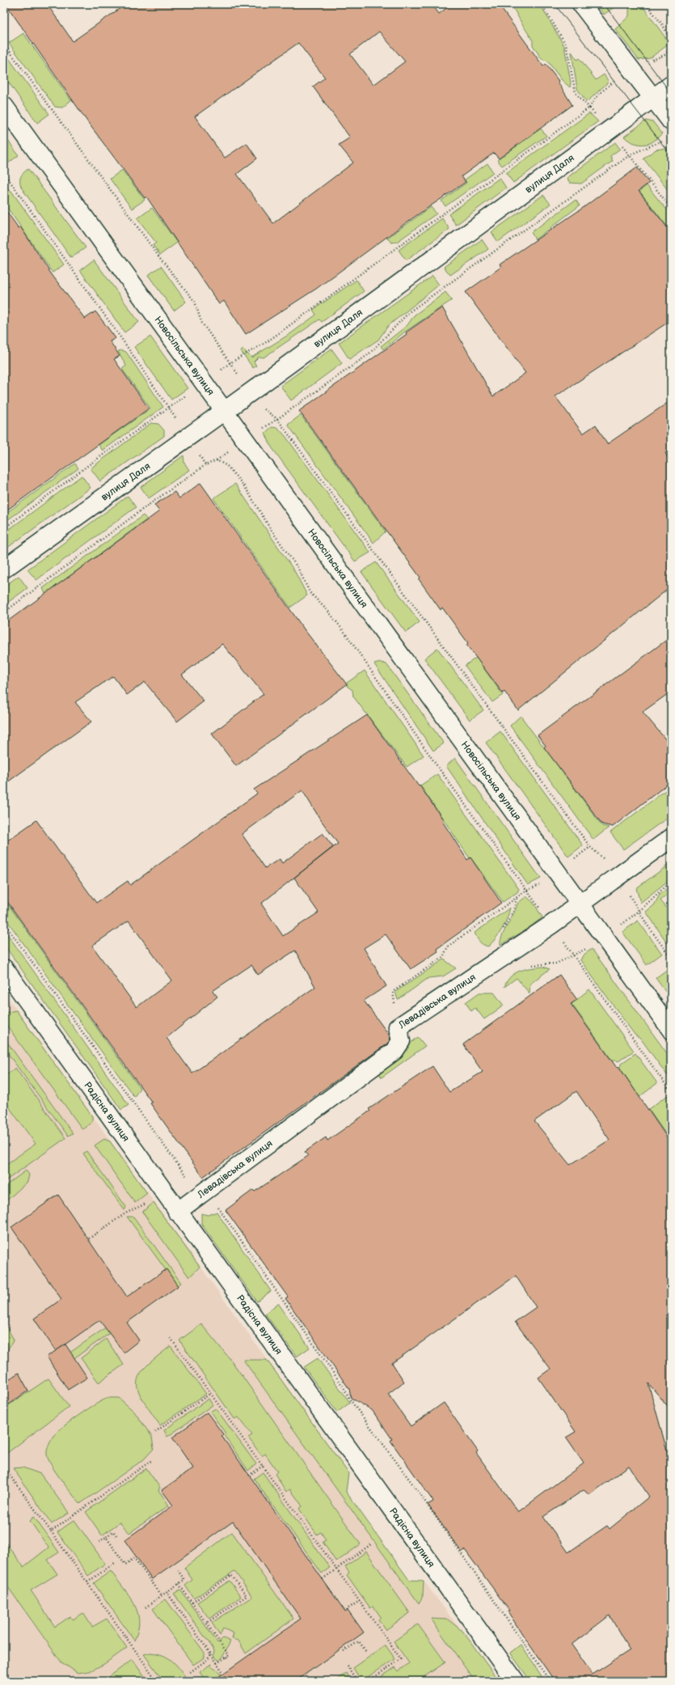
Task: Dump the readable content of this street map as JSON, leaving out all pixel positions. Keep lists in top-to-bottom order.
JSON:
{
  "streets": {
    "street": [
      "вулиця Даля",
      "Новосільська вулиця",
      "Левадівська вулиця",
      "Радісна вулиця"
    ]
  },
  "crossings": [
    ["вулиця Даля", "Новосільська вулиця"],
    ["Новосільська вулиця", "Левадівська вулиця"],
    ["Левадівська вулиця", "Радісна вулиця"]
  ]
}
